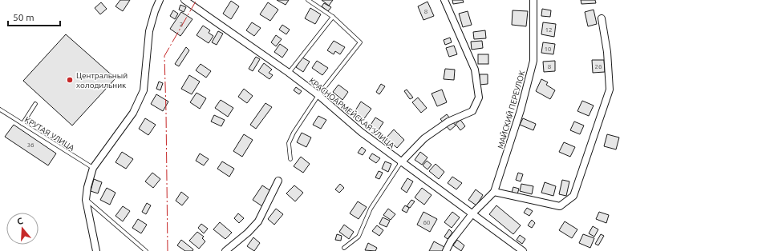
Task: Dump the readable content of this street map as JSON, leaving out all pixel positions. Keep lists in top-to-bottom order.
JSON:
{
  "streets": {
    "street": ["МАЙСКИЙ ПЕРЕУЛОК", "КРАСНОАРМЕЙСКАЯ УЛИЦА"],
    "lane": ["КРУТАЯ УЛИЦА"]
  },
  "crossings": [
    ["МАЙСКИЙ ПЕРЕУЛОК", "КРАСНОАРМЕЙСКАЯ УЛИЦА"]
  ],
  "places": ["Центральный холодильник"],
  "house_numbers": [
    "8",
    "2",
    "12",
    "10",
    "8",
    "26",
    "36",
    "60"
  ],
  "scale_bar": "50 m",
  "north": "top"
}
